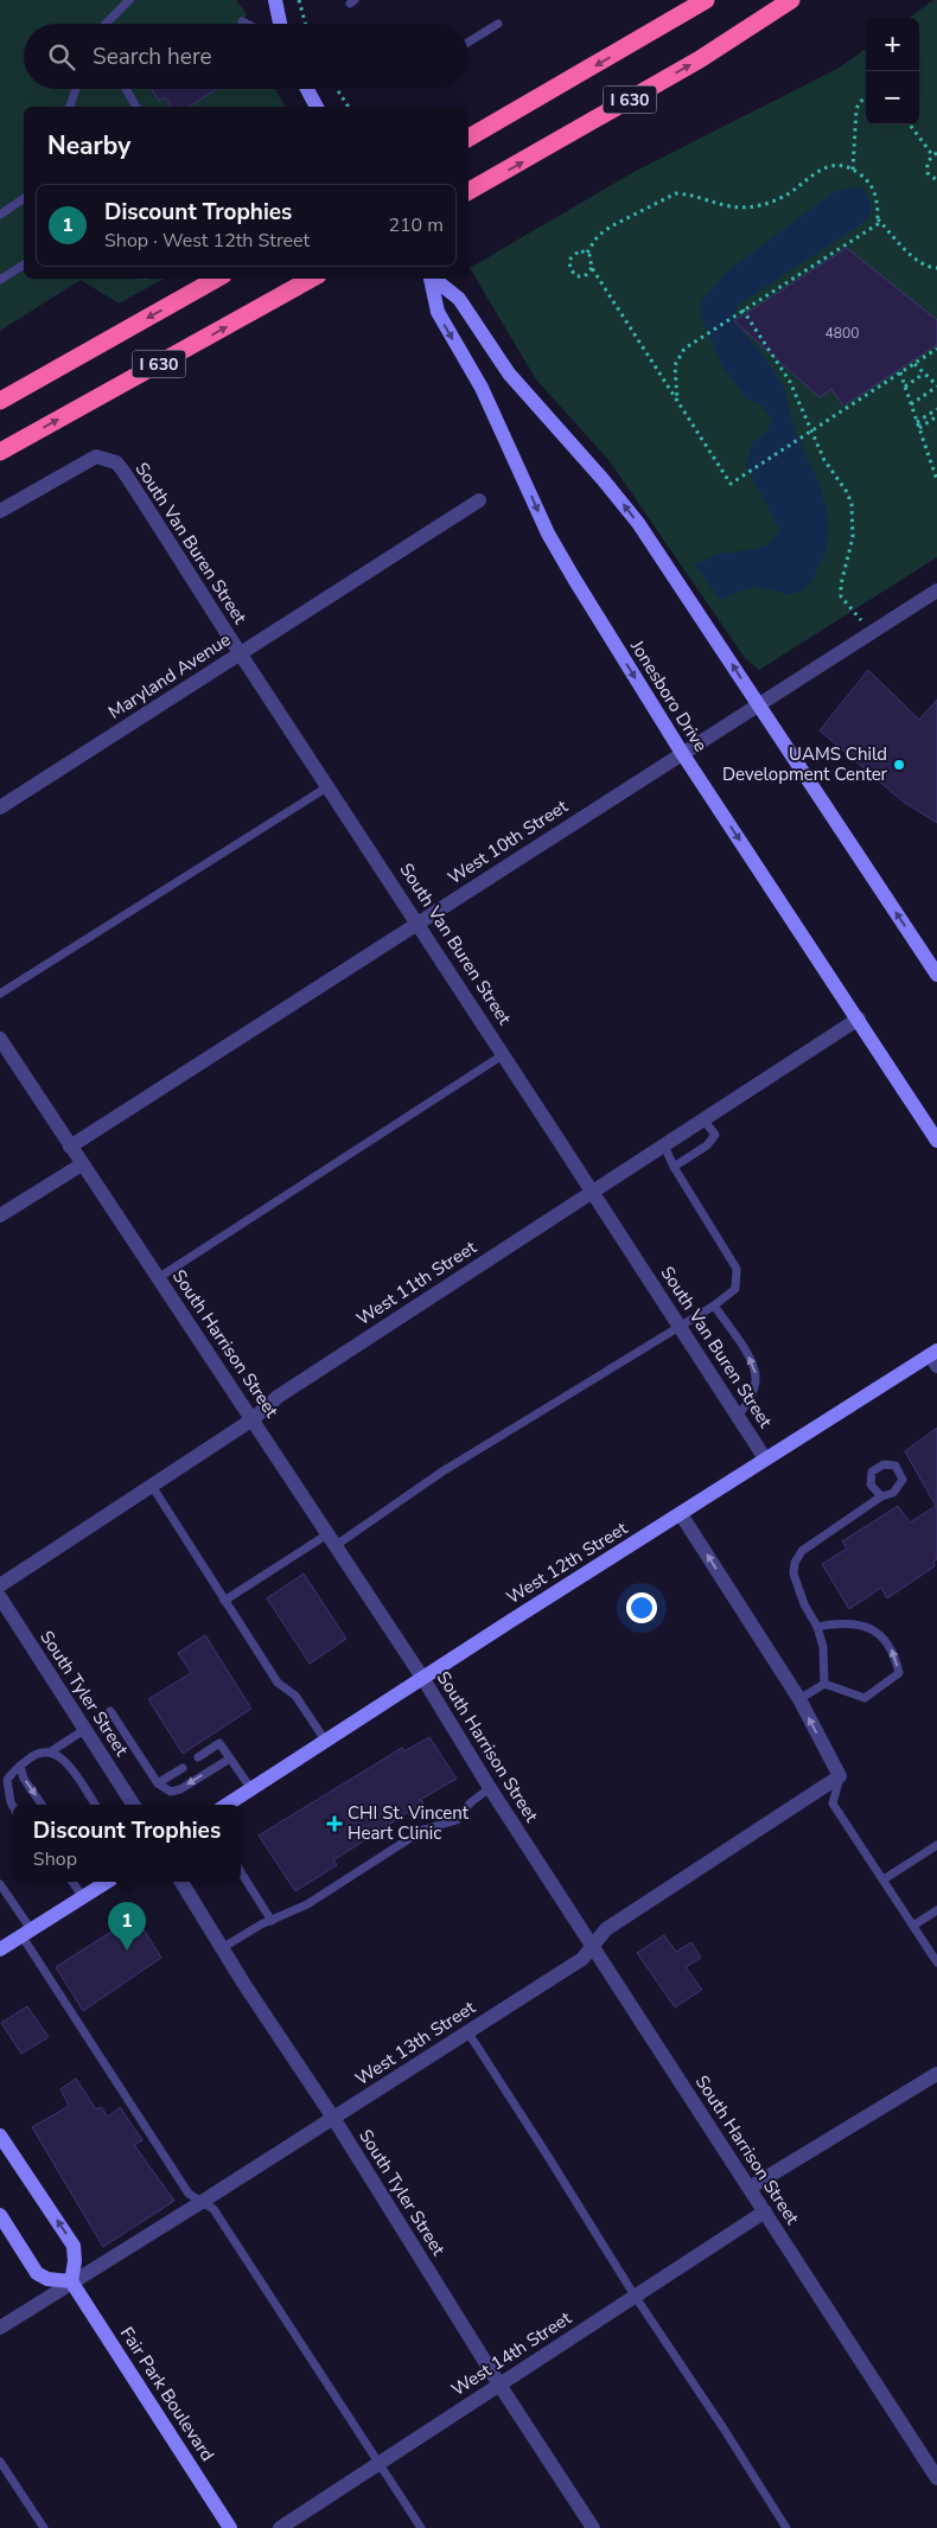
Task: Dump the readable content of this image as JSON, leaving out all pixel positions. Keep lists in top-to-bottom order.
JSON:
{
  "streets": {
    "highway": ["I 630"],
    "street": [
      "South Van Buren Street",
      "Maryland Avenue",
      "Jonesboro Drive",
      "West 10th Street",
      "West 11th Street",
      "South Harrison Street",
      "West 12th Street",
      "South Tyler Street",
      "West 13th Street",
      "West 14th Street",
      "Fair Park Boulevard"
    ]
  },
  "crossings": [
    ["South Van Buren Street", "Maryland Avenue"],
    ["South Van Buren Street", "West 10th Street"],
    ["South Van Buren Street", "West 11th Street"],
    ["South Van Buren Street", "West 12th Street"],
    ["Jonesboro Drive", "West 10th Street"],
    ["Jonesboro Drive", "West 11th Street"],
    ["West 10th Street", "South Harrison Street"],
    ["West 11th Street", "South Harrison Street"],
    ["South Harrison Street", "West 12th Street"],
    ["South Harrison Street", "West 13th Street"],
    ["South Harrison Street", "West 14th Street"],
    ["South Tyler Street", "West 13th Street"],
    ["South Tyler Street", "West 14th Street"],
    ["West 13th Street", "Fair Park Boulevard"]
  ],
  "places": {
    "other": ["UAMS Child Development Center"],
    "health": ["CHI St. Vincent Heart Clinic"]
  },
  "house_numbers": ["4800"],
  "page": {
    "map_buttons": ["+", "−"],
    "search": "Search here",
    "heading": "Nearby",
    "list": [
      {
        "mark": "1",
        "name": "Discount Trophies",
        "note": "Shop · West 12th Street",
        "value": "210 m"
      }
    ],
    "popup": ["Discount Trophies", "Shop"],
    "pins": "1"
  }
}
